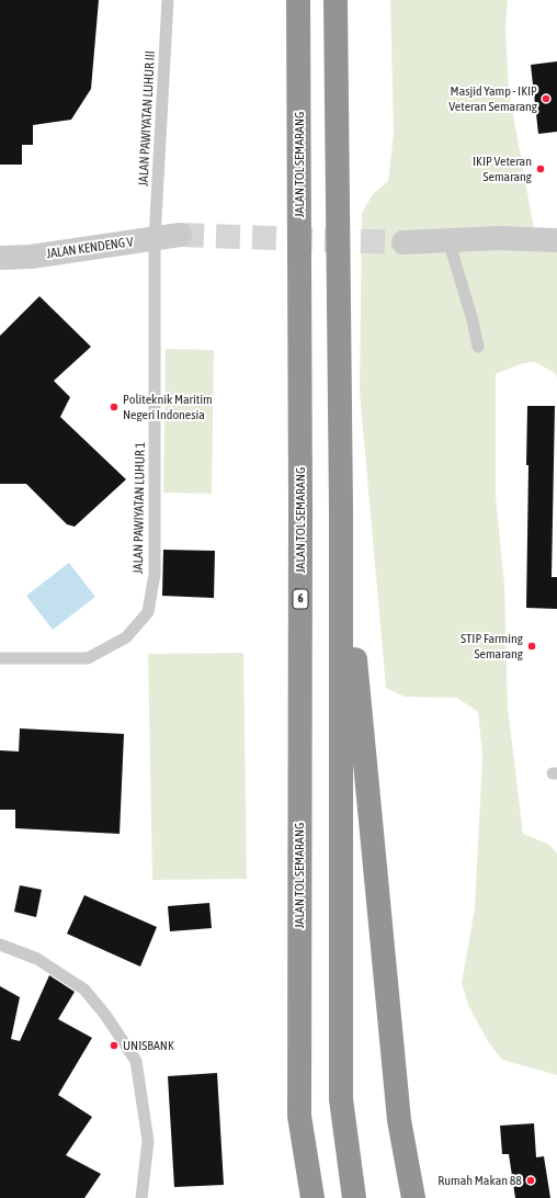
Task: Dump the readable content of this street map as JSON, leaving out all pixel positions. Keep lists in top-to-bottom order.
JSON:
{
  "streets": {
    "highway": ["JALAN TOL SEMARANG", "6"],
    "street": ["JALAN KENDENG V"],
    "lane": ["JALAN PAWIYATAN LUHUR III", "JALAN PAWIYATAN LUHUR 1"]
  },
  "crossings": [
    ["JALAN PAWIYATAN LUHUR III", "JALAN KENDENG V"],
    ["JALAN PAWIYATAN LUHUR III", "JALAN PAWIYATAN LUHUR 1"],
    ["JALAN KENDENG V", "JALAN PAWIYATAN LUHUR 1"]
  ],
  "places": [
    "Masjid Yamp - IKIP Veteran Semarang",
    "IKIP Veteran Semarang",
    "Politeknik Maritim Negeri Indonesia",
    "STIP Farming Semarang",
    "UNISBANK",
    "Rumah Makan 88"
  ]
}
